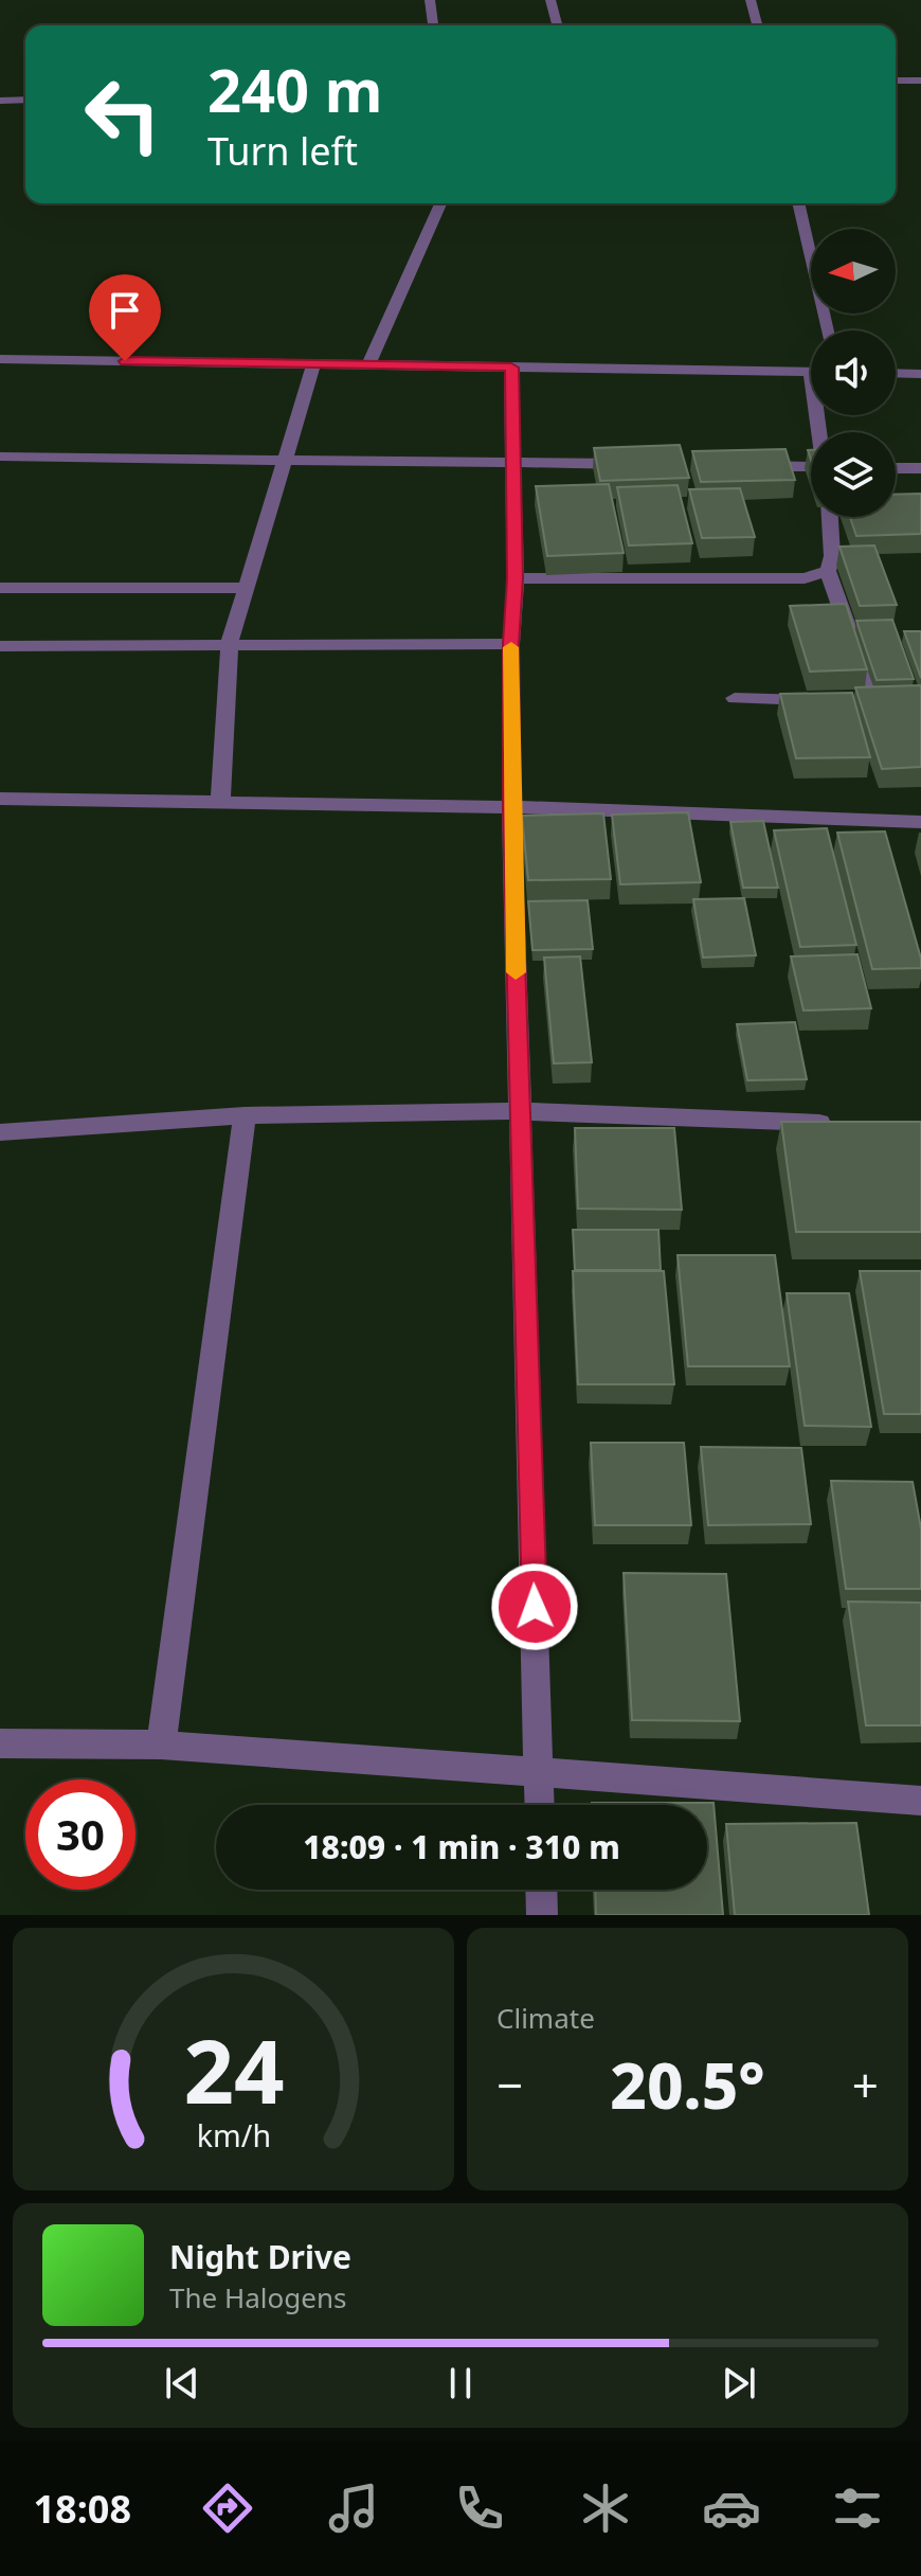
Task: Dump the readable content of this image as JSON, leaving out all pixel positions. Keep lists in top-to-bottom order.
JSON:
{
  "north": "left",
  "page": {
    "turn": ["240 m", "Turn left"],
    "limit": "30",
    "trip": "18:09 · 1 min · 310 m",
    "tile": "Climate",
    "heat": ["−", "20.5°", "+"],
    "song": ["Night Drive", "The Halogens"],
    "tabs": "18:08",
    "gauge": ["24", "km/h"]
  }
}
